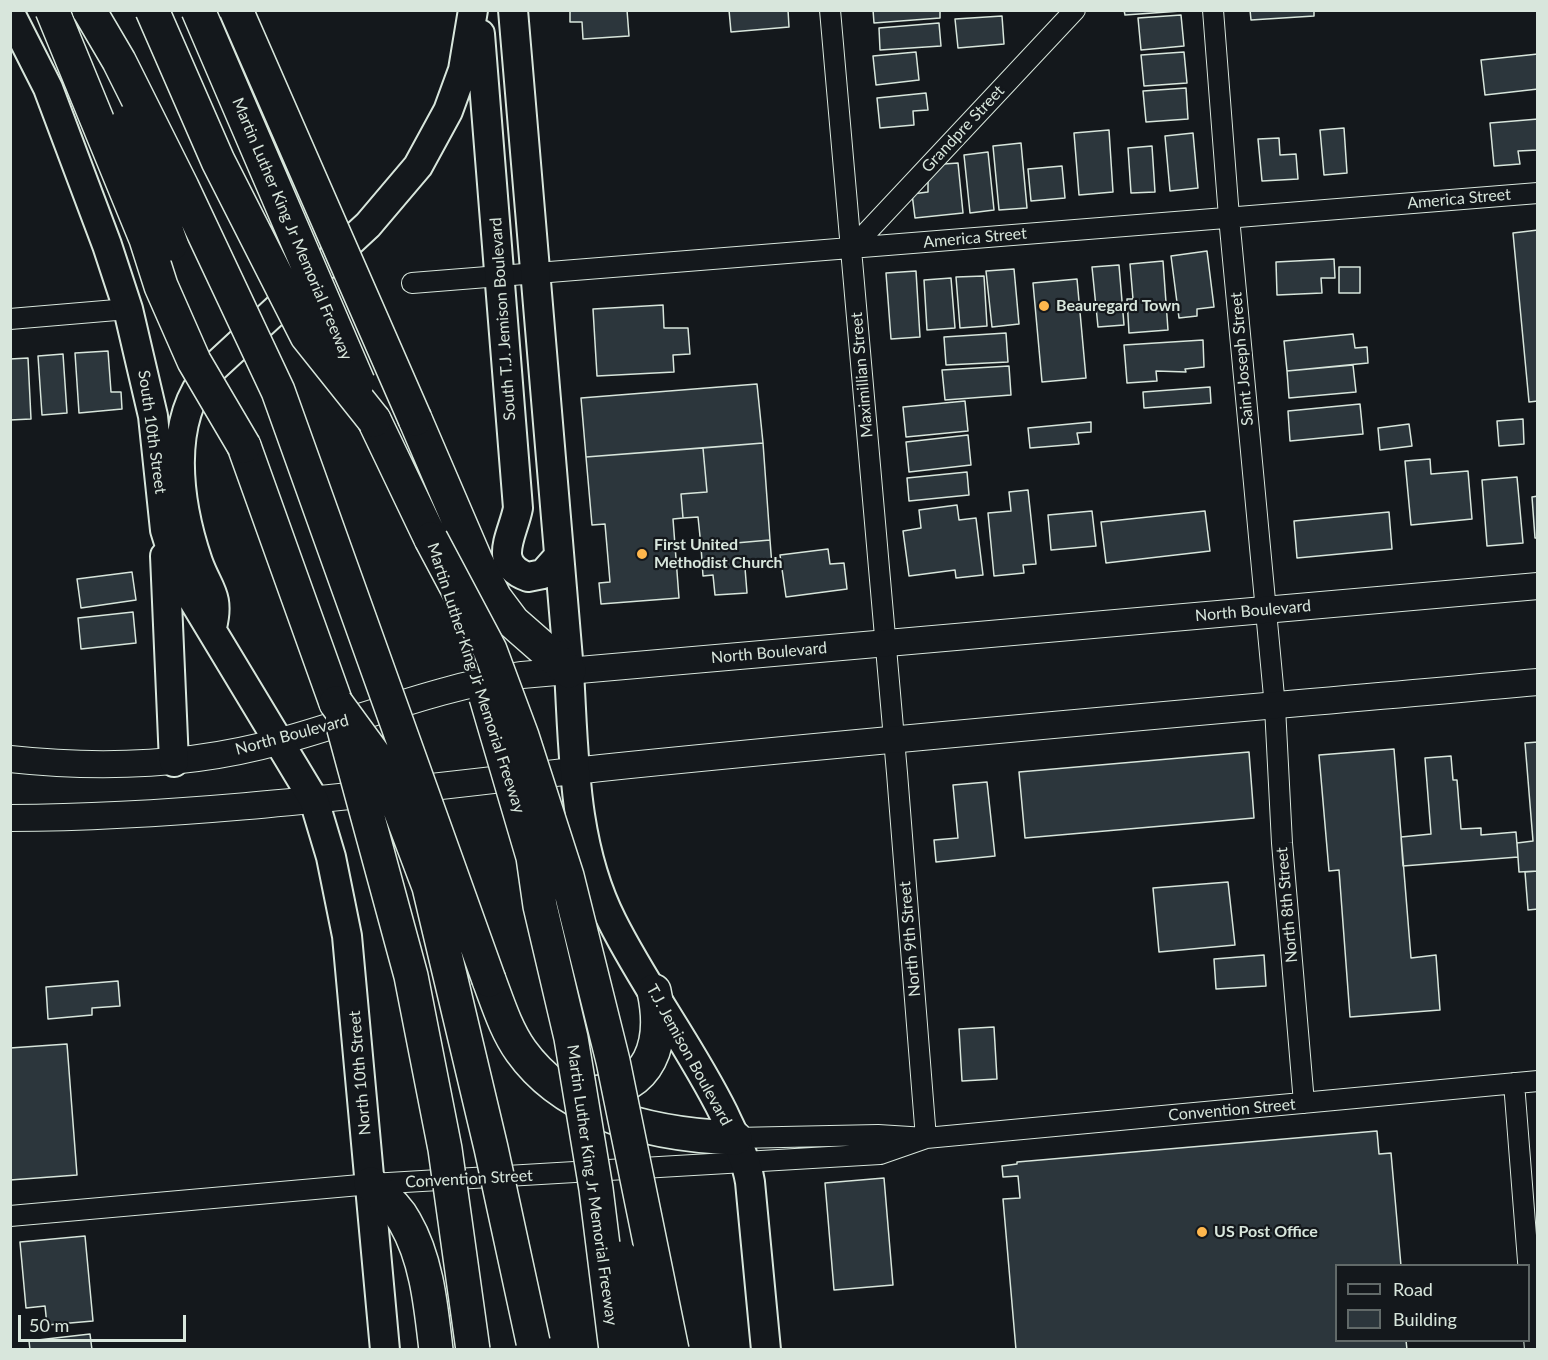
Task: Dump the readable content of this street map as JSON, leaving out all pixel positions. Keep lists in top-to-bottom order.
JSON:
{
  "streets": {
    "highway": ["Martin Luther King Jr Memorial Freeway"],
    "main road": [
      "South T.J. Jemison Boulevard",
      "South 10th Street",
      "T.J. Jemison Boulevard",
      "North 10th Street"
    ],
    "street": [
      "Grandpre Street",
      "America Street",
      "Saint Joseph Street",
      "Maximillian Street",
      "North Boulevard",
      "North 8th Street",
      "North 9th Street",
      "Convention Street"
    ]
  },
  "crossings": [
    ["Grandpre Street", "America Street"],
    ["Grandpre Street", "Maximillian Street"],
    ["America Street", "South T.J. Jemison Boulevard"],
    ["America Street", "Saint Joseph Street"],
    ["America Street", "Maximillian Street"],
    ["Saint Joseph Street", "North Boulevard"],
    ["Saint Joseph Street", "North 8th Street"],
    ["Maximillian Street", "North Boulevard"],
    ["Maximillian Street", "North 9th Street"],
    ["South 10th Street", "North Boulevard"],
    ["South 10th Street", "North 10th Street"],
    ["North Boulevard", "T.J. Jemison Boulevard"],
    ["North 8th Street", "Convention Street"],
    ["North 9th Street", "Convention Street"],
    ["T.J. Jemison Boulevard", "Convention Street"],
    ["North 10th Street", "Convention Street"]
  ],
  "places": ["Beauregard Town", "First United Methodist Church", "US Post Office"],
  "legend": ["Road", "Building"],
  "scale_bar": "50 m"
}
